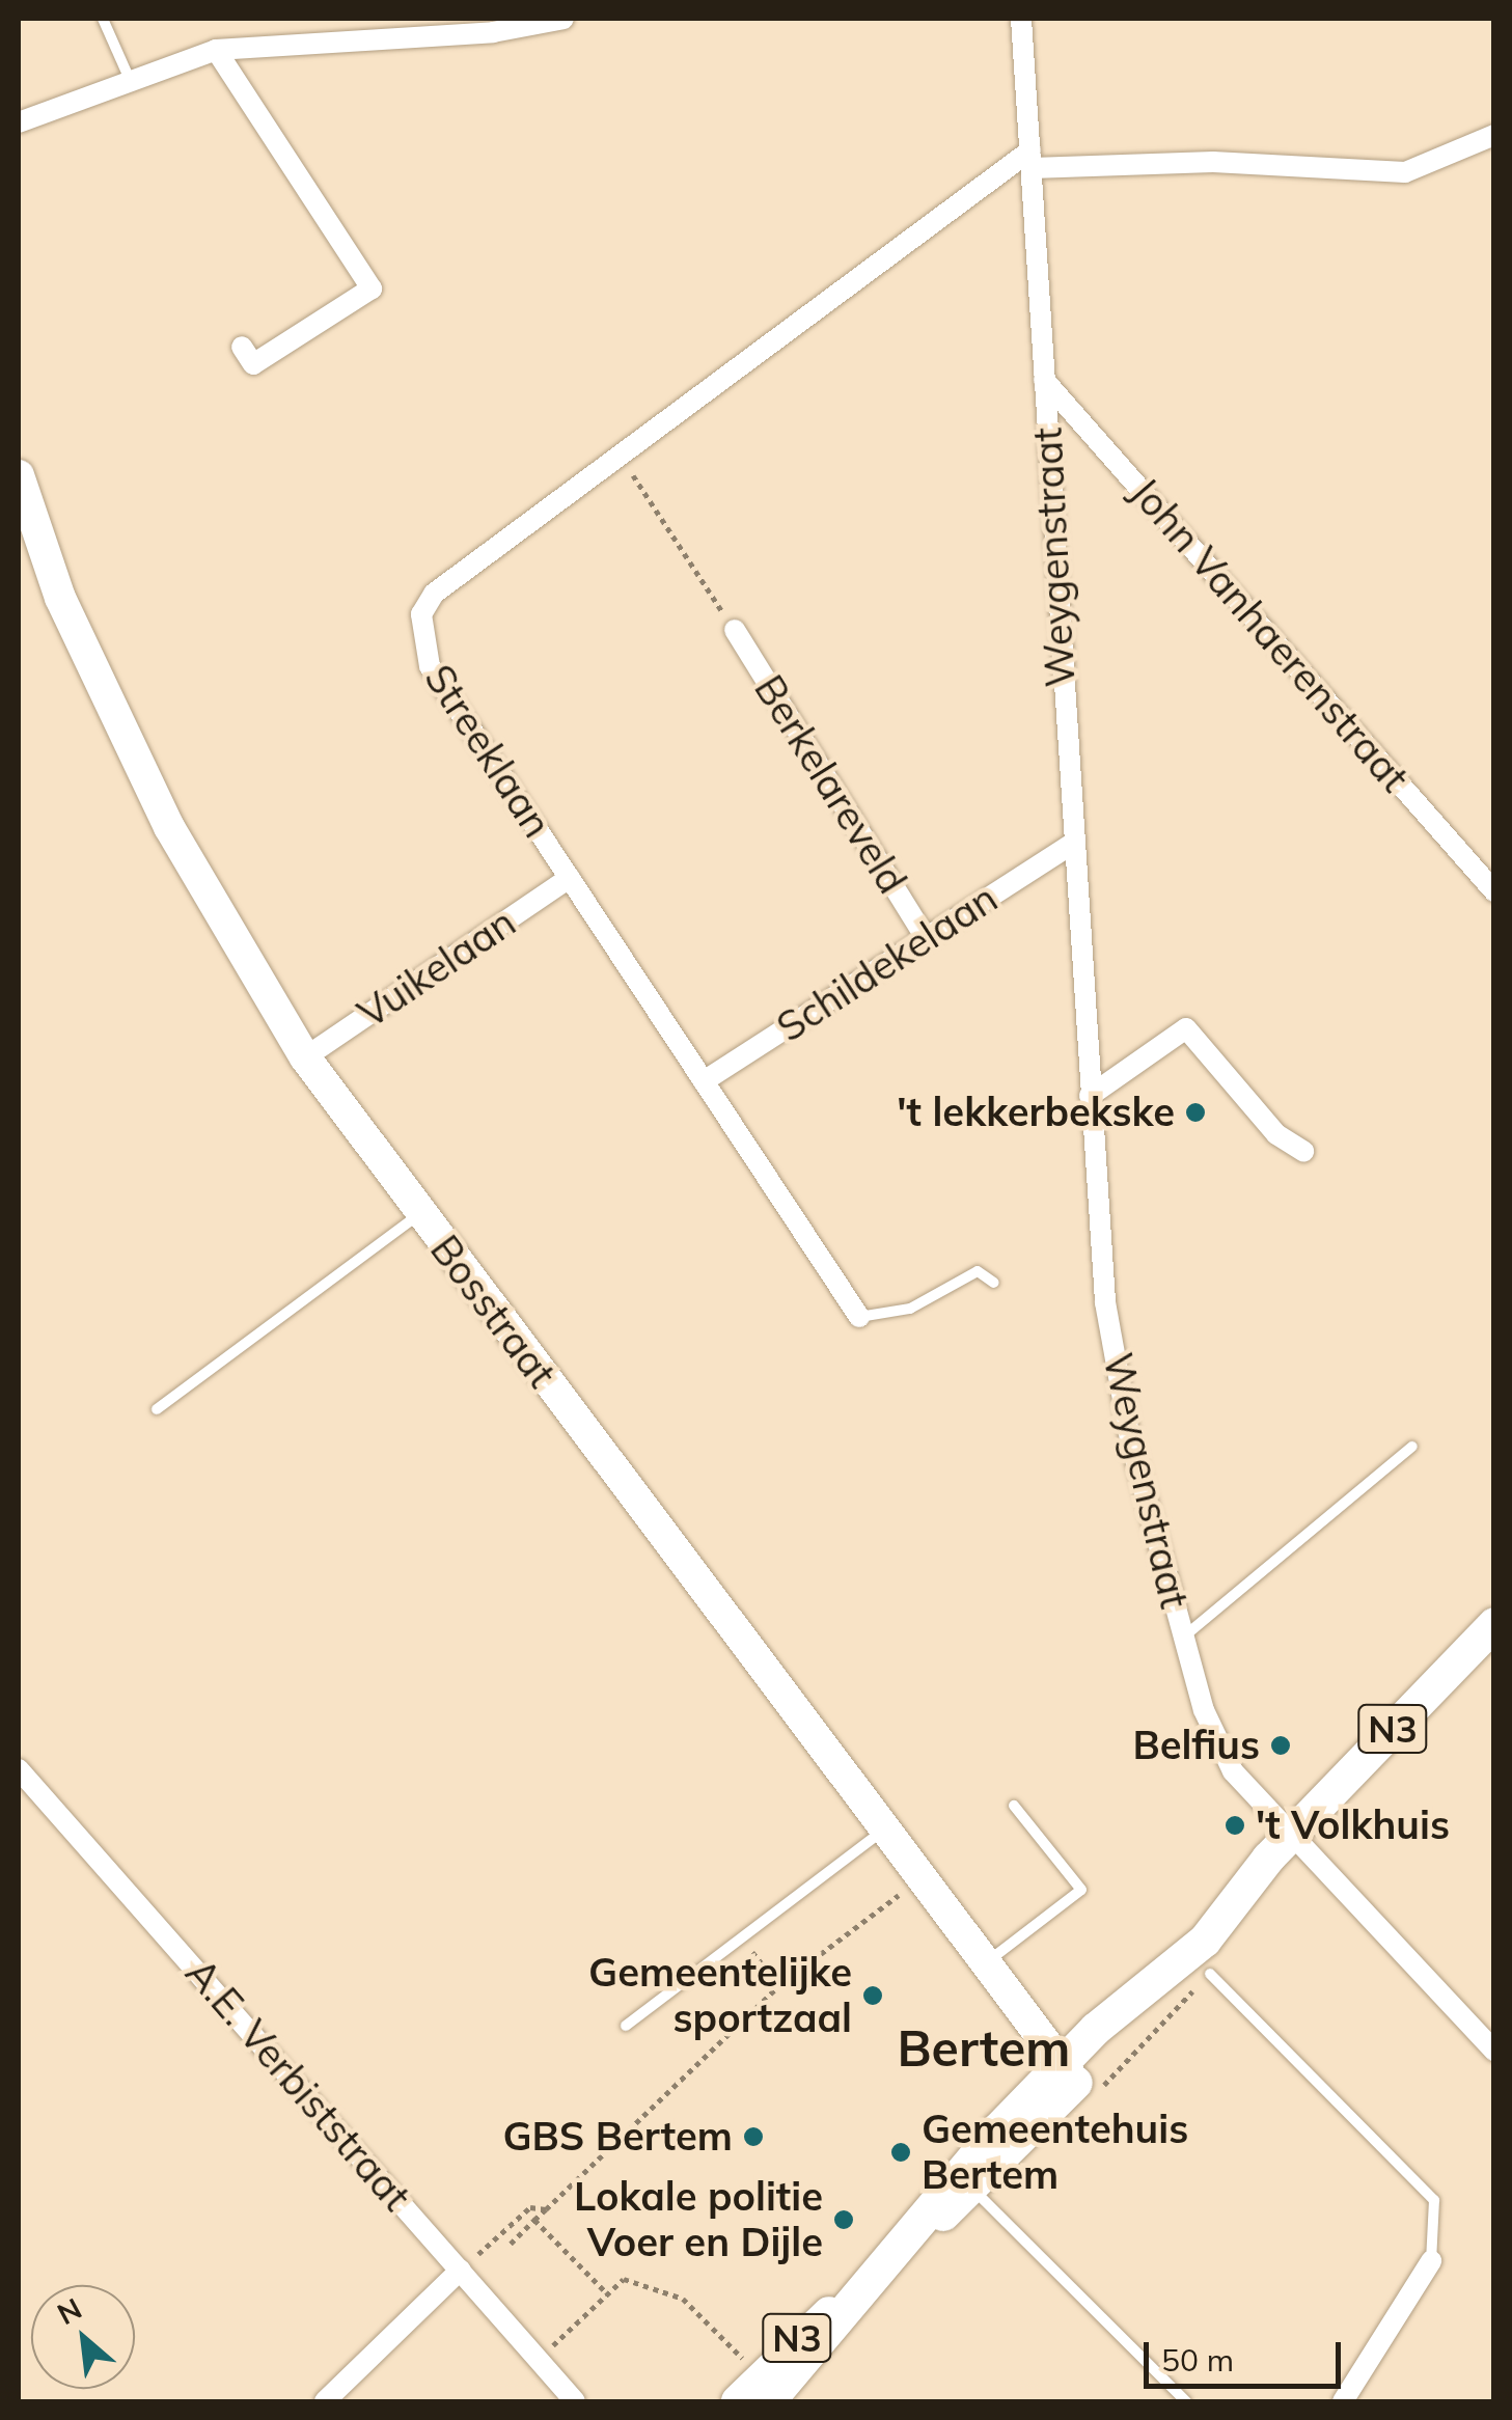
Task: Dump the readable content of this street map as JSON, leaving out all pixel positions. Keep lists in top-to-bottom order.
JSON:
{
  "streets": {
    "main road": ["N3"],
    "street": [
      "Weygenstraat",
      "John Vanhaerenstraat",
      "Streeklaan",
      "Berkelareveld",
      "Schildekelaan",
      "Vuikelaan",
      "Bosstraat",
      "A.E. Verbiststraat"
    ]
  },
  "crossings": [
    ["Weygenstraat", "John Vanhaerenstraat"],
    ["Weygenstraat", "Streeklaan"],
    ["Weygenstraat", "Schildekelaan"],
    ["Weygenstraat", "N3"],
    ["Streeklaan", "Schildekelaan"],
    ["Streeklaan", "Vuikelaan"],
    ["Berkelareveld", "Schildekelaan"],
    ["Vuikelaan", "Bosstraat"],
    ["Bosstraat", "N3"]
  ],
  "districts": ["Bertem"],
  "places": [
    "'t lekkerbekske",
    "Belfius",
    "'t Volkhuis",
    "Gemeentelijke sportzaal",
    "GBS Bertem",
    "Gemeentehuis Bertem",
    "Lokale politie Voer en Dijle"
  ],
  "scale_bar": "50 m",
  "north": "top left"
}
